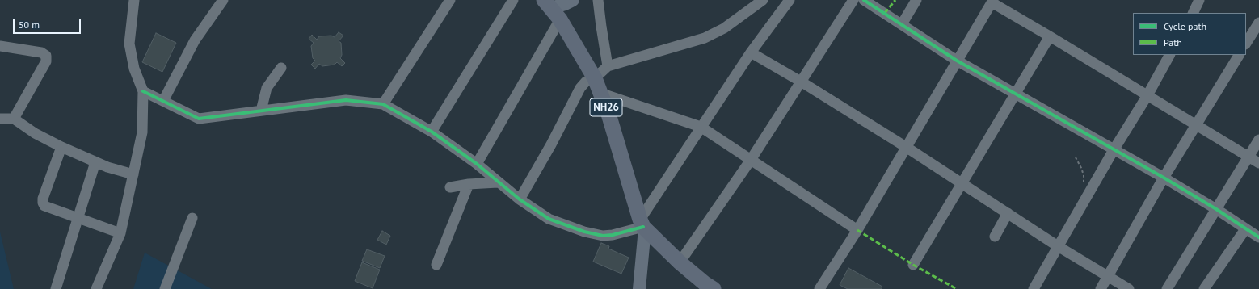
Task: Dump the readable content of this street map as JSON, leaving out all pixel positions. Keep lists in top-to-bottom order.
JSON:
{
  "streets": {
    "highway": ["NH26"]
  },
  "legend": ["Cycle path", "Path"],
  "scale_bar": "50 m"
}
